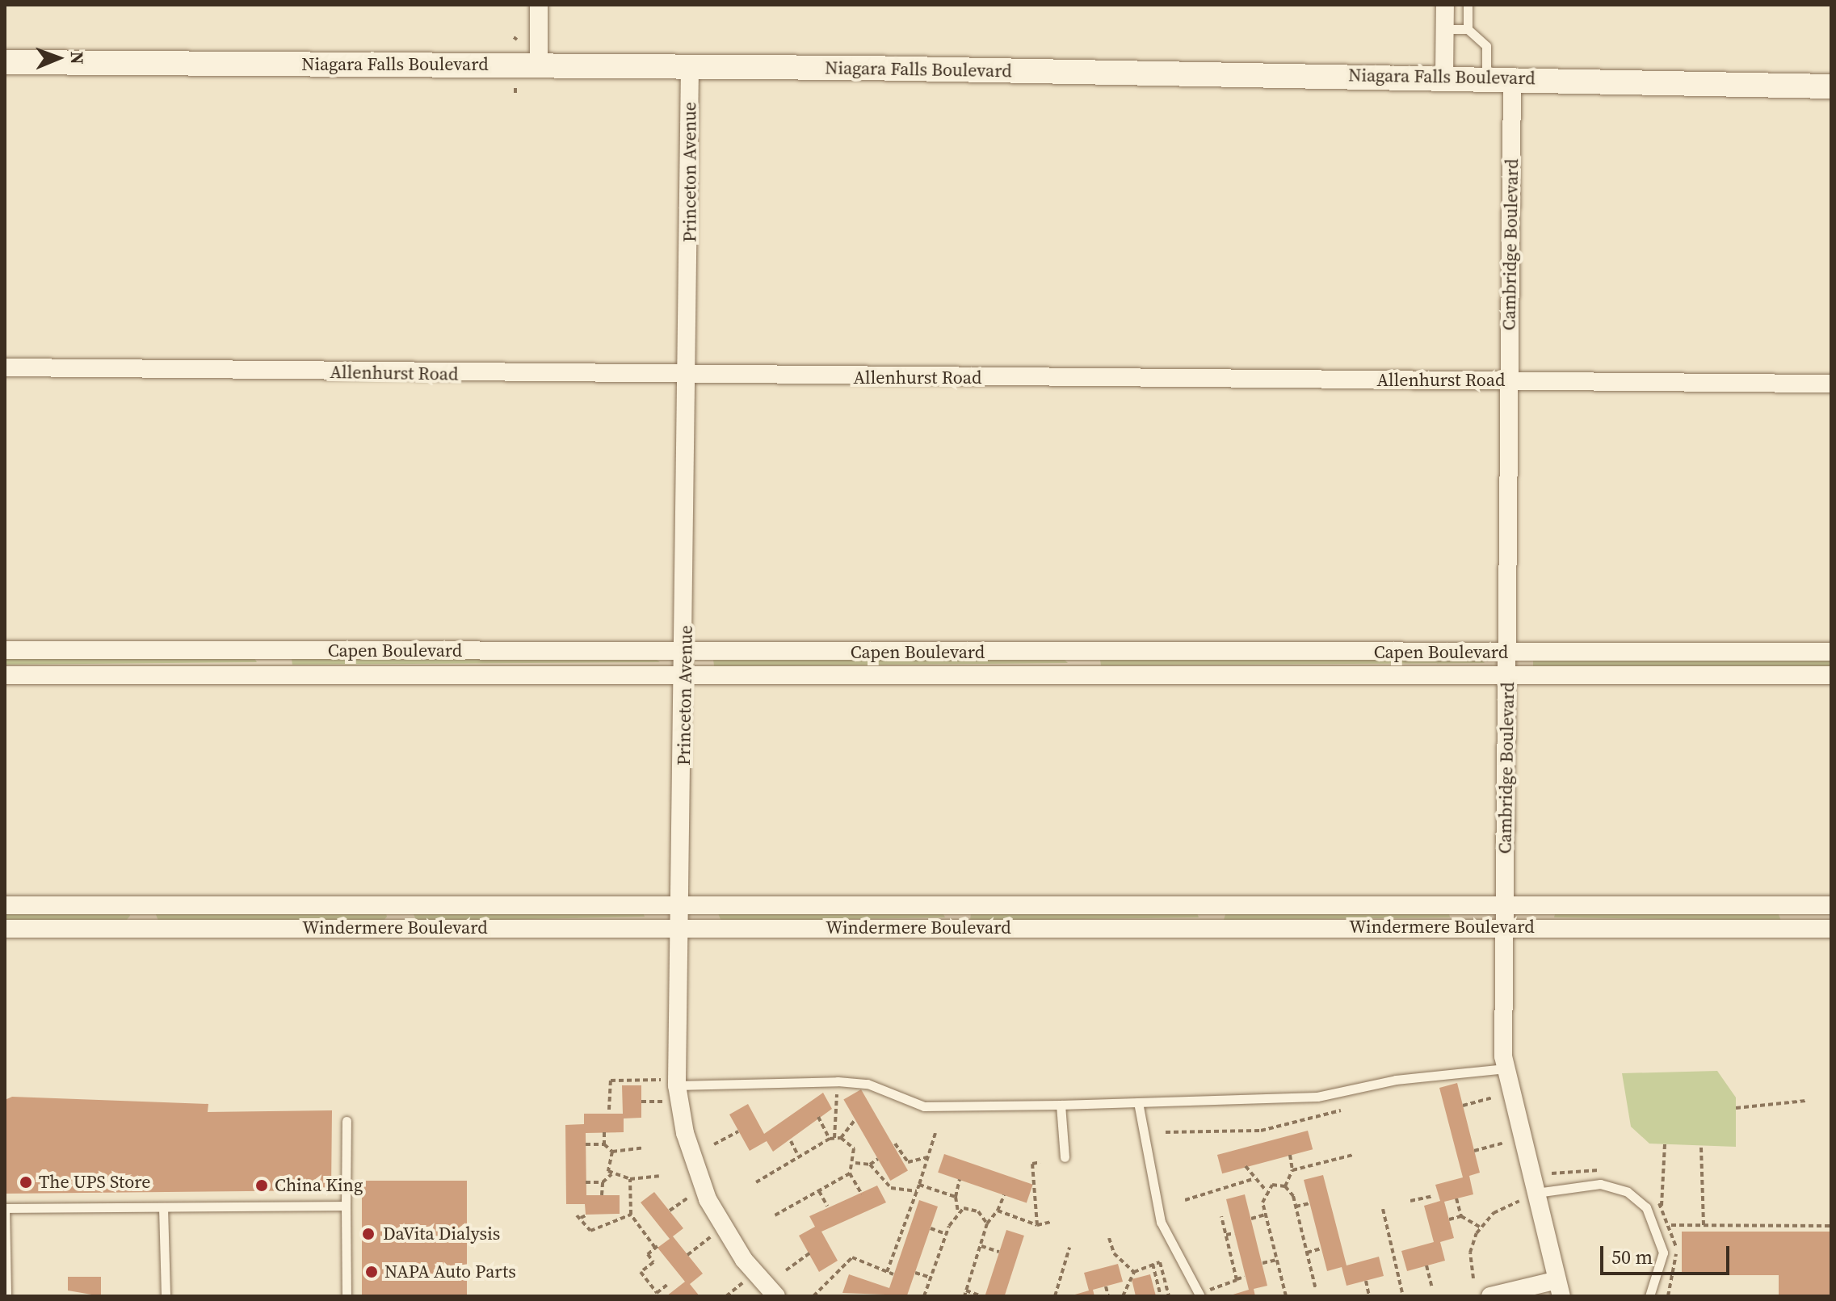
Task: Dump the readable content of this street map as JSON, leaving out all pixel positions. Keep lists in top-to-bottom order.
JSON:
{
  "streets": {
    "main road": ["Niagara Falls Boulevard"],
    "street": [
      "Princeton Avenue",
      "Cambridge Boulevard",
      "Allenhurst Road",
      "Capen Boulevard",
      "Windermere Boulevard"
    ]
  },
  "crossings": [
    ["Niagara Falls Boulevard", "Princeton Avenue"],
    ["Niagara Falls Boulevard", "Cambridge Boulevard"],
    ["Princeton Avenue", "Allenhurst Road"],
    ["Princeton Avenue", "Capen Boulevard"],
    ["Princeton Avenue", "Windermere Boulevard"],
    ["Cambridge Boulevard", "Allenhurst Road"],
    ["Cambridge Boulevard", "Capen Boulevard"],
    ["Cambridge Boulevard", "Windermere Boulevard"]
  ],
  "places": [
    "The UPS Store",
    "China King",
    "DaVita Dialysis",
    "NAPA Auto Parts"
  ],
  "scale_bar": "50 m",
  "north": "right"
}
